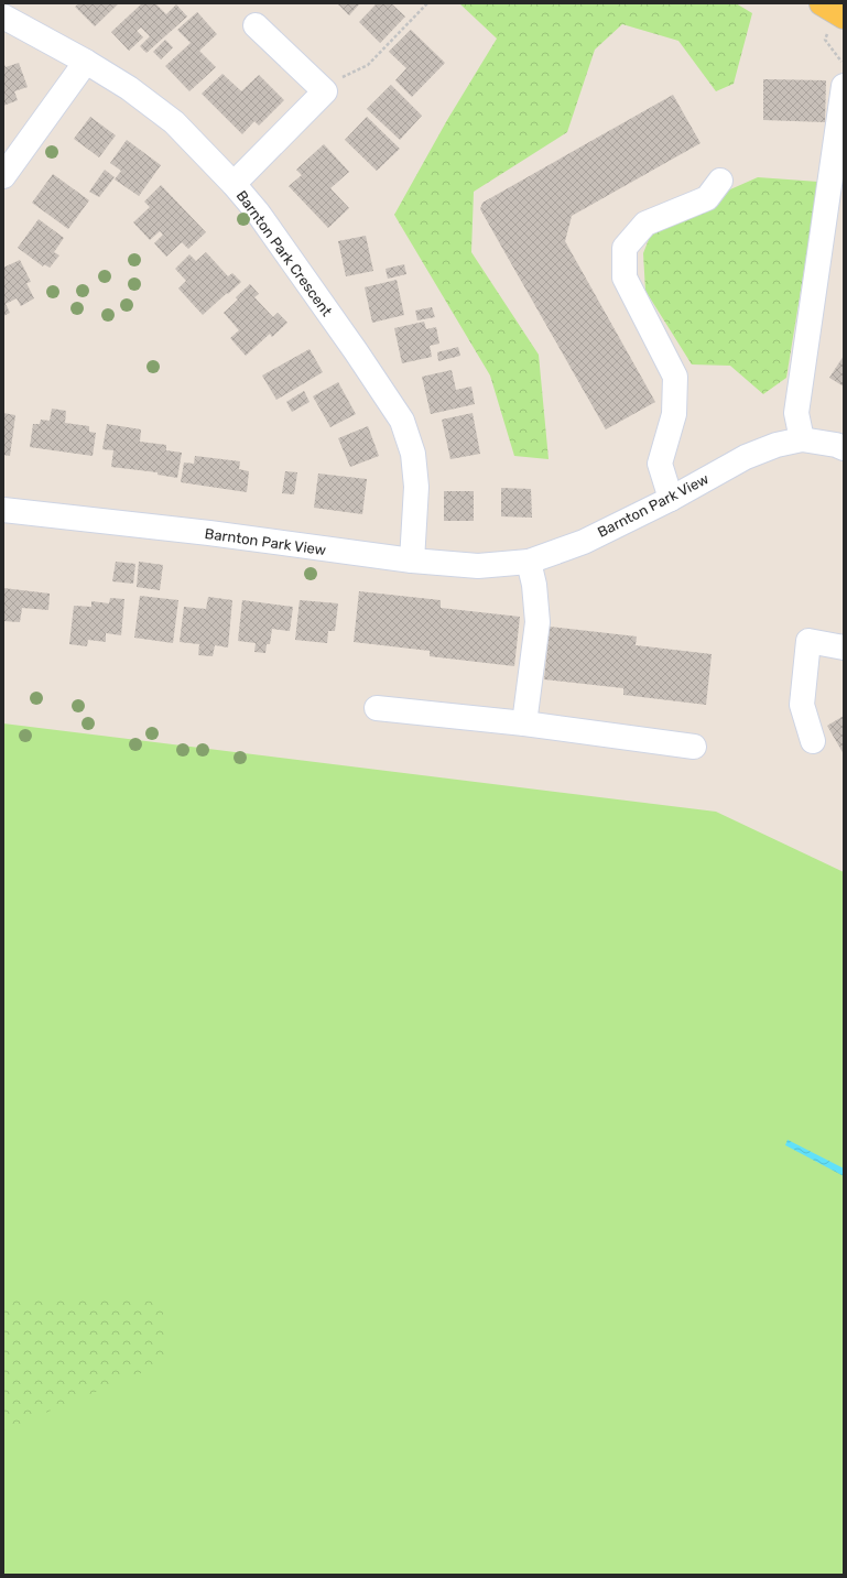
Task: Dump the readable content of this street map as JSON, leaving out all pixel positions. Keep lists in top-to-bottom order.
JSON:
{
  "streets": {
    "street": ["Barnton Park Crescent", "Barnton Park View"]
  },
  "crossings": [
    ["Barnton Park Crescent", "Barnton Park View"]
  ]
}
